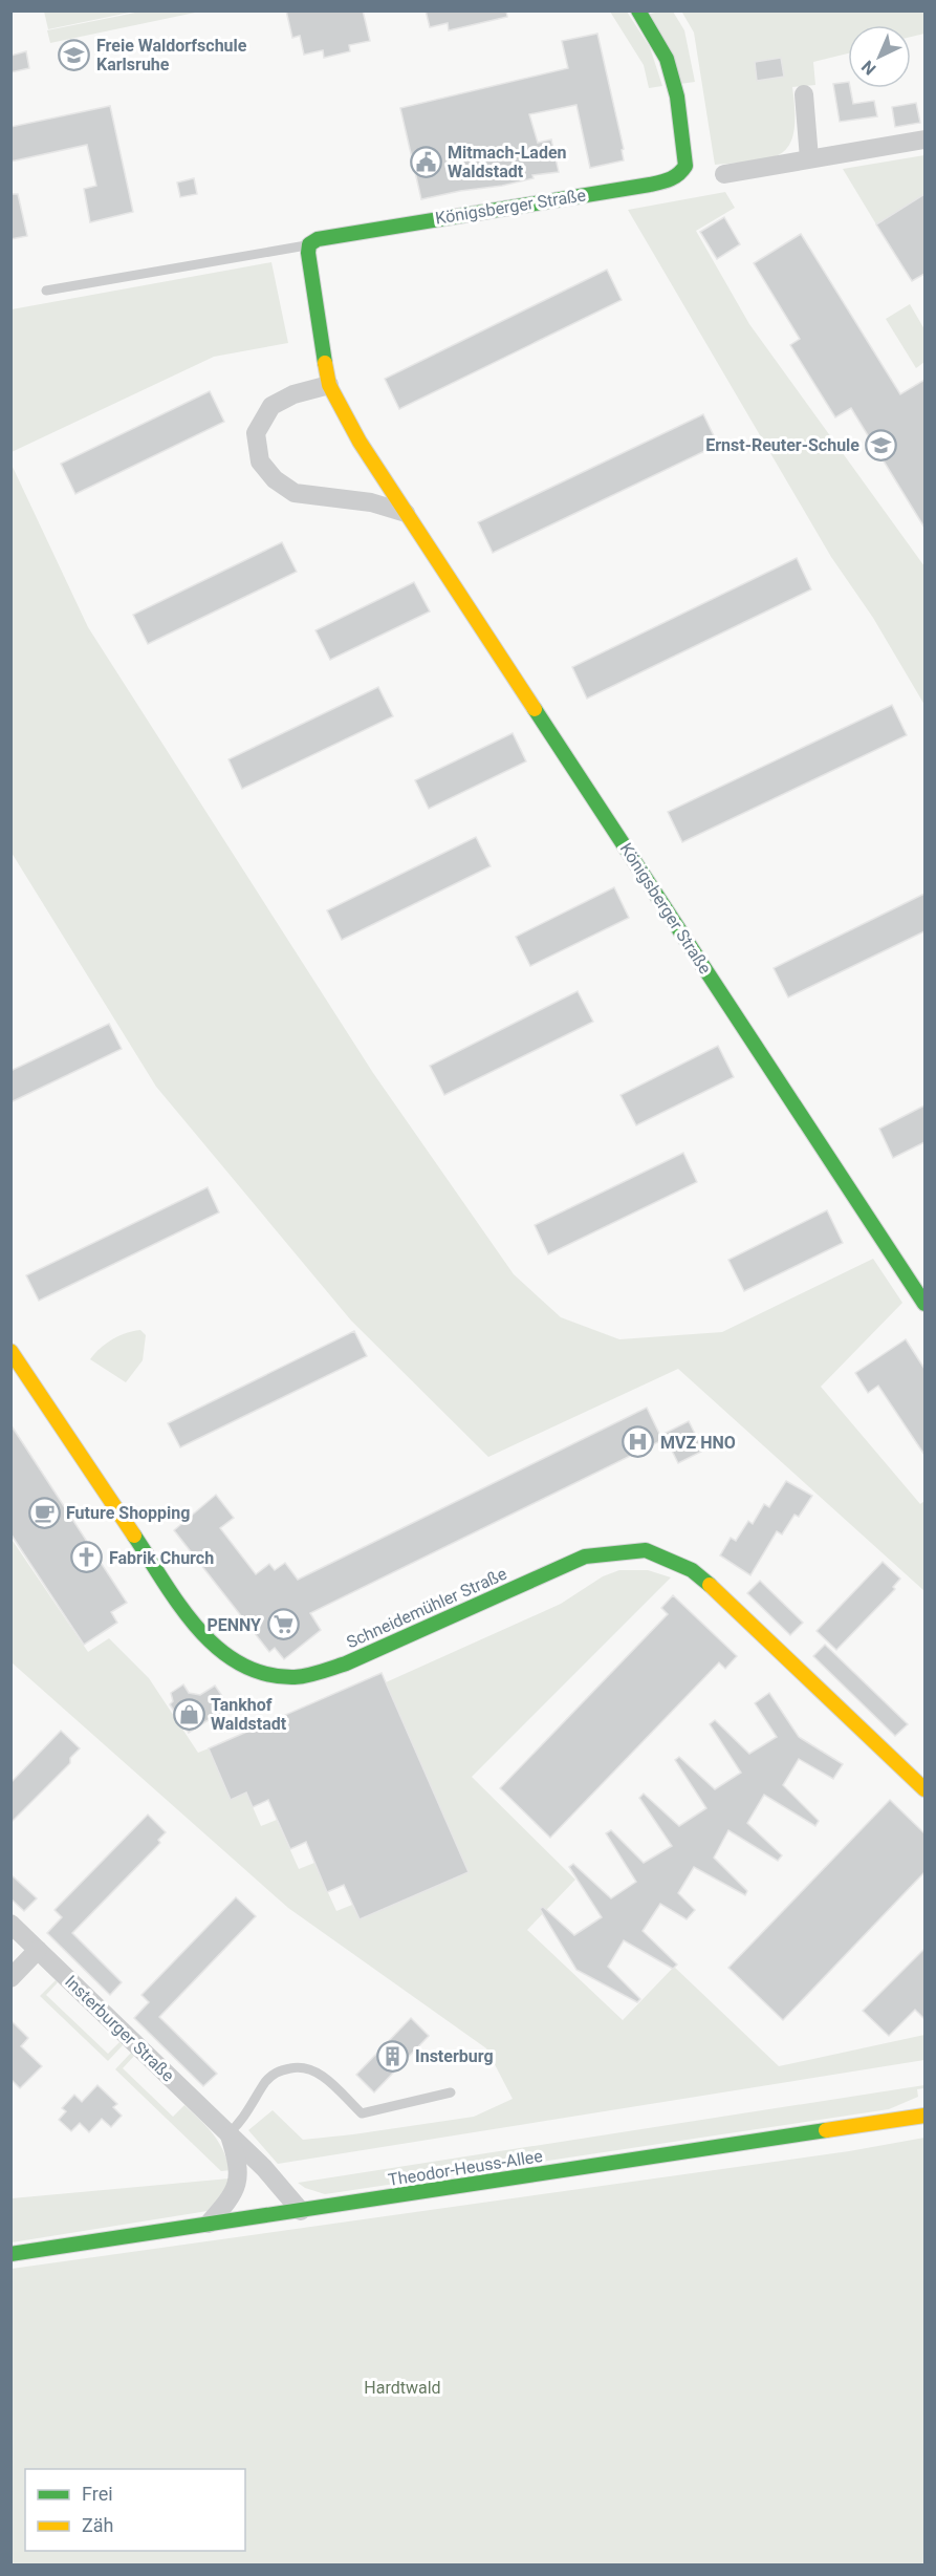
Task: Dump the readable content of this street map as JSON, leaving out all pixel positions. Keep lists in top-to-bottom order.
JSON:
{
  "streets": {
    "street": [
      "Königsberger Straße",
      "Schneidemühler Straße",
      "Insterburger Straße",
      "Theodor-Heuss-Allee"
    ]
  },
  "crossings": [
    ["Insterburger Straße", "Theodor-Heuss-Allee"]
  ],
  "parks": ["Hardtwald"],
  "places": {
    "school or university": ["Freie Waldorfschule Karlsruhe", "Ernst-Reuter-Schule"],
    "public building": ["Mitmach-Laden Waldstadt"],
    "hospital": ["MVZ HNO"],
    "cafe": ["Future Shopping"],
    "church": ["Fabrik Church"],
    "supermarket": ["PENNY"],
    "shop": ["Tankhof Waldstadt"],
    "building": ["Insterburg"]
  },
  "legend": ["Frei", "Zäh"],
  "north": "bottom left"
}
